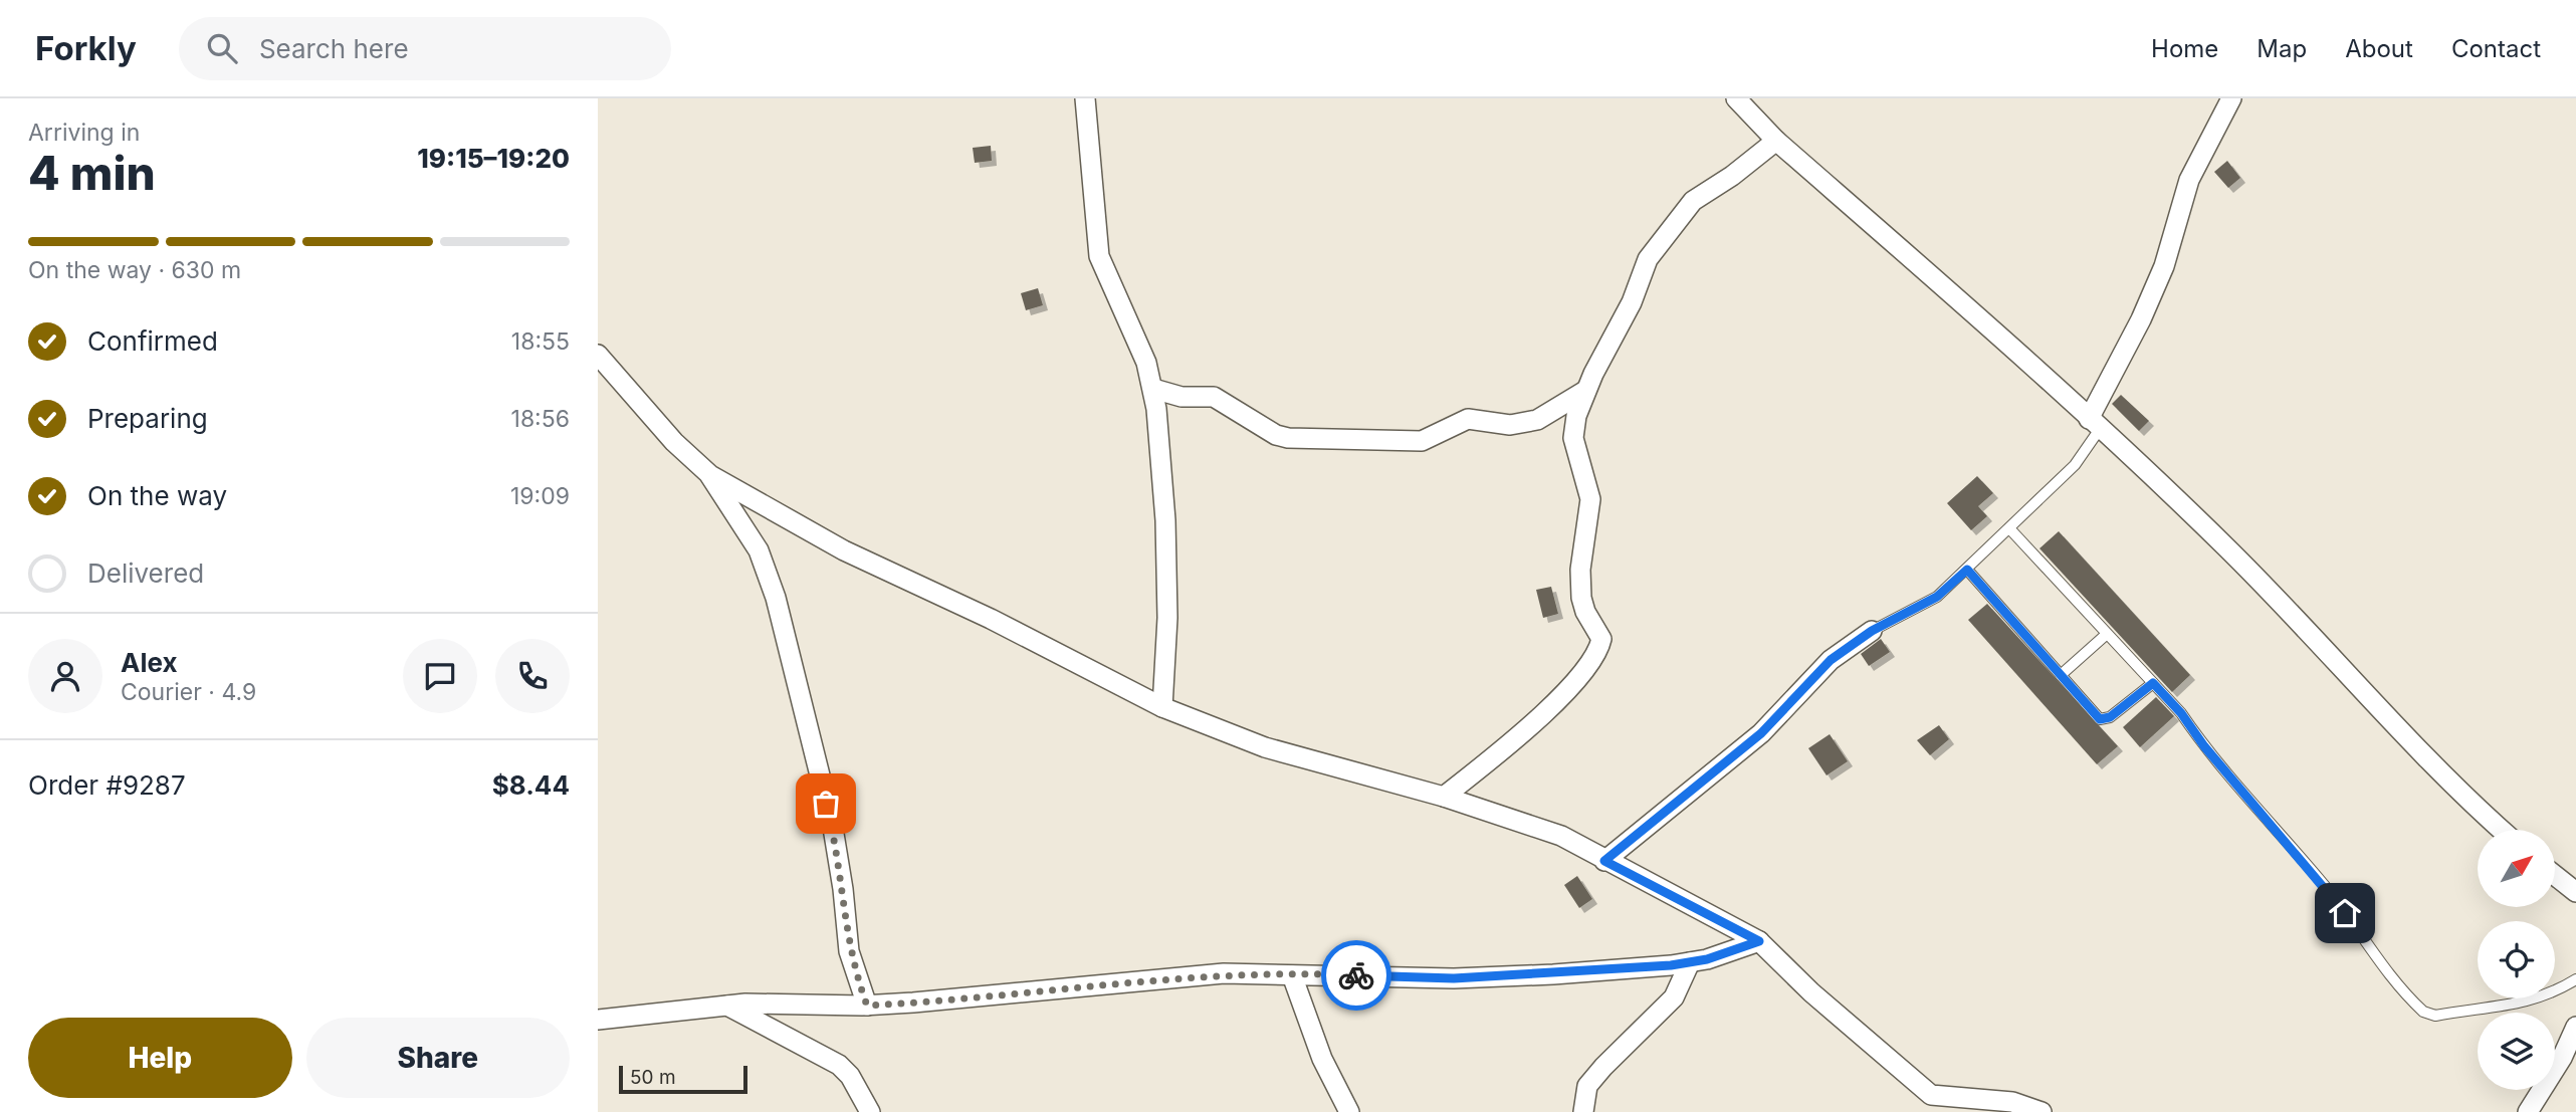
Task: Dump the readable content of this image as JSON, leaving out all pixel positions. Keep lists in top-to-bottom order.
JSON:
{
  "scale_bar": "50 m",
  "north": "top right",
  "page": {
    "header": "Forkly",
    "search": "Search here",
    "nav": [
      "Home",
      "Map",
      "About",
      "Contact"
    ],
    "heading": ["4 min", "Arriving in", "19:15–19:20"],
    "panel": [
      "Alex",
      "Courier · 4.9",
      "Order #9287",
      "$8.44"
    ],
    "bar": "On the way · 630 m",
    "list": [
      ["Confirmed", "18:55"],
      ["Preparing", "18:56"],
      ["On the way", "19:09"],
      "Delivered"
    ],
    "buttons": ["Help", "Share"],
    "scale": "50 m"
  }
}
